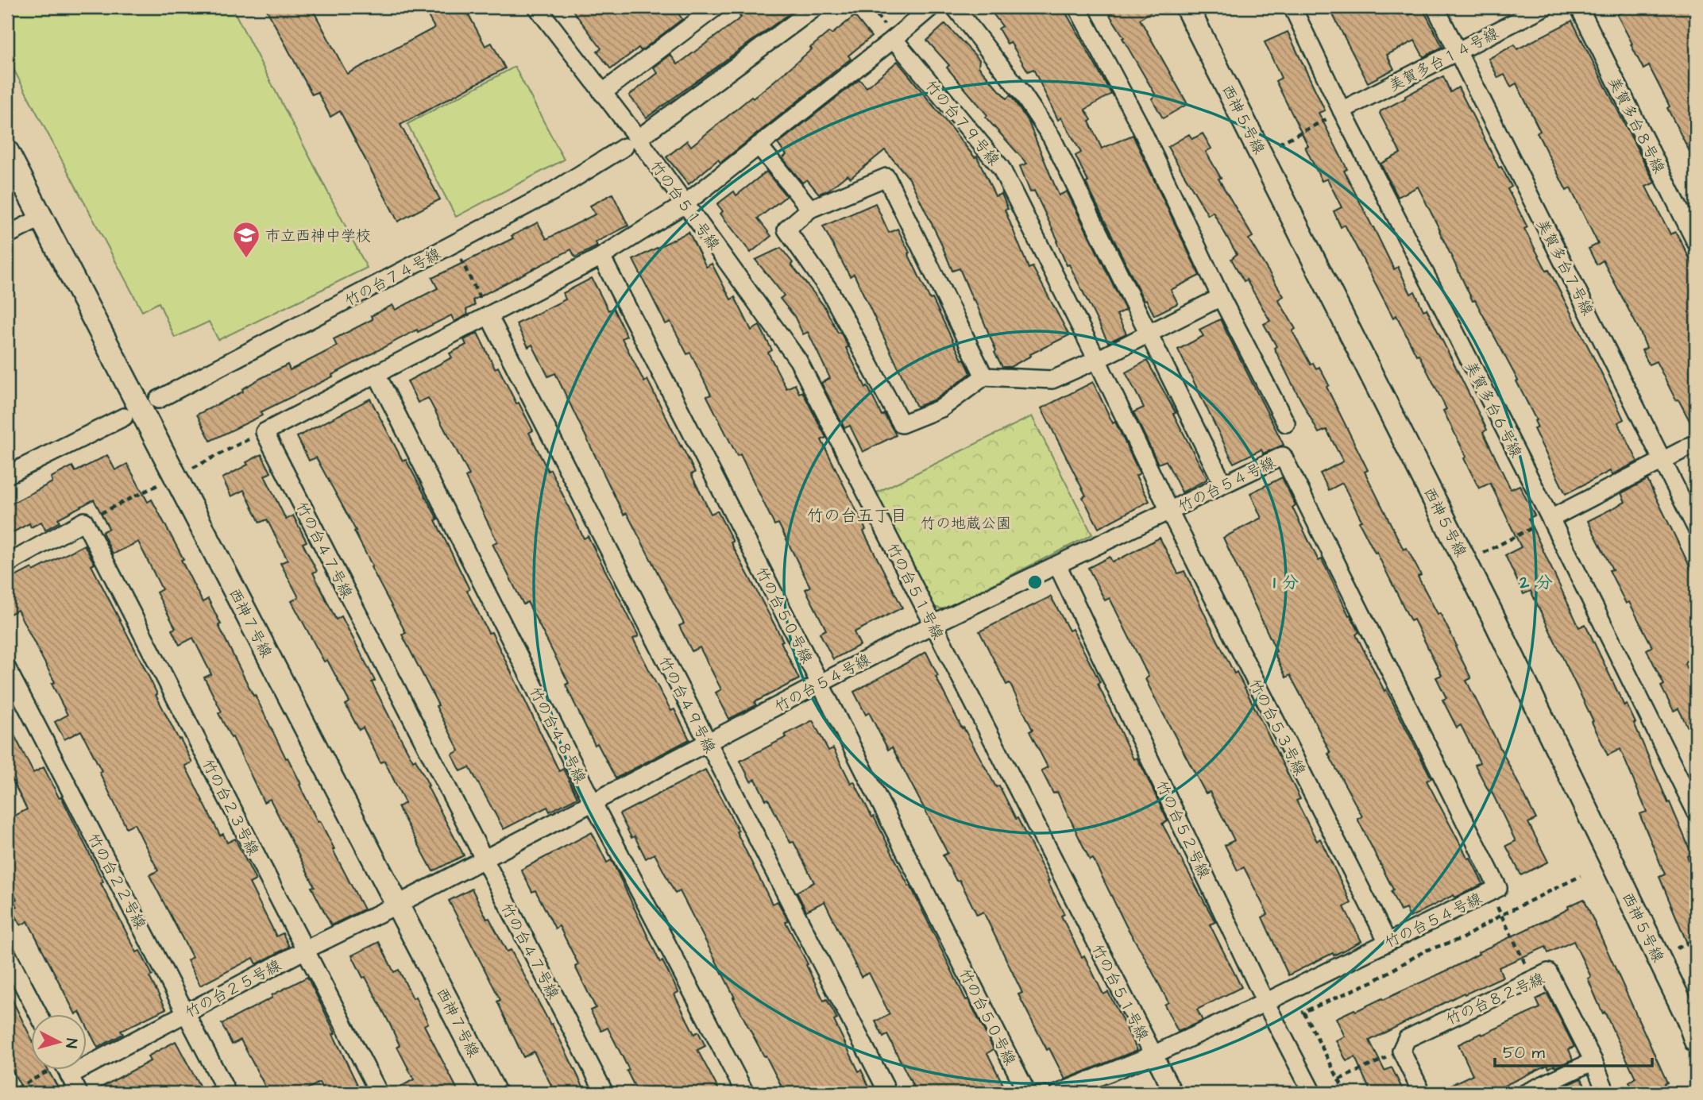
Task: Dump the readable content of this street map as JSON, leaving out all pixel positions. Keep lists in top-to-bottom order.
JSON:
{
  "streets": {
    "street": [
      "美賀多台１４号線",
      "西神５号線",
      "竹の台７９号線",
      "美賀多台８号線",
      "竹の台５１号線",
      "美賀多台７号線",
      "竹の台７４号線",
      "美賀多台６号線",
      "竹の台５４号線",
      "竹の台４７号線",
      "竹の台５０号線",
      "西神７号線",
      "竹の台４９号線",
      "竹の台５３号線",
      "竹の台４８号線",
      "竹の台２３号線",
      "竹の台５２号線",
      "竹の台２２号線",
      "竹の台２５号線",
      "竹の台８２号線"
    ]
  },
  "crossings": [
    ["美賀多台１４号線", "美賀多台７号線"],
    ["美賀多台１４号線", "美賀多台６号線"],
    ["竹の台７９号線", "竹の台５４号線"],
    ["竹の台７９号線", "竹の台５３号線"],
    ["竹の台５１号線", "竹の台５４号線"],
    ["竹の台５４号線", "竹の台４７号線"],
    ["竹の台５４号線", "竹の台５０号線"],
    ["竹の台５４号線", "西神７号線"],
    ["竹の台５４号線", "竹の台４９号線"],
    ["竹の台５４号線", "竹の台５３号線"],
    ["竹の台５４号線", "竹の台４８号線"],
    ["竹の台５４号線", "竹の台５２号線"],
    ["竹の台５４号線", "竹の台２５号線"],
    ["西神７号線", "竹の台２５号線"],
    ["竹の台２３号線", "竹の台２５号線"],
    ["竹の台２２号線", "竹の台２５号線"]
  ],
  "districts": ["竹の台五丁目"],
  "parks": ["竹の地蔵公園"],
  "places": {
    "school or university": ["市立西神中学校"]
  },
  "scale_bar": "50 m",
  "north": "right",
  "rings": ["1 分", "2 分"]
}
